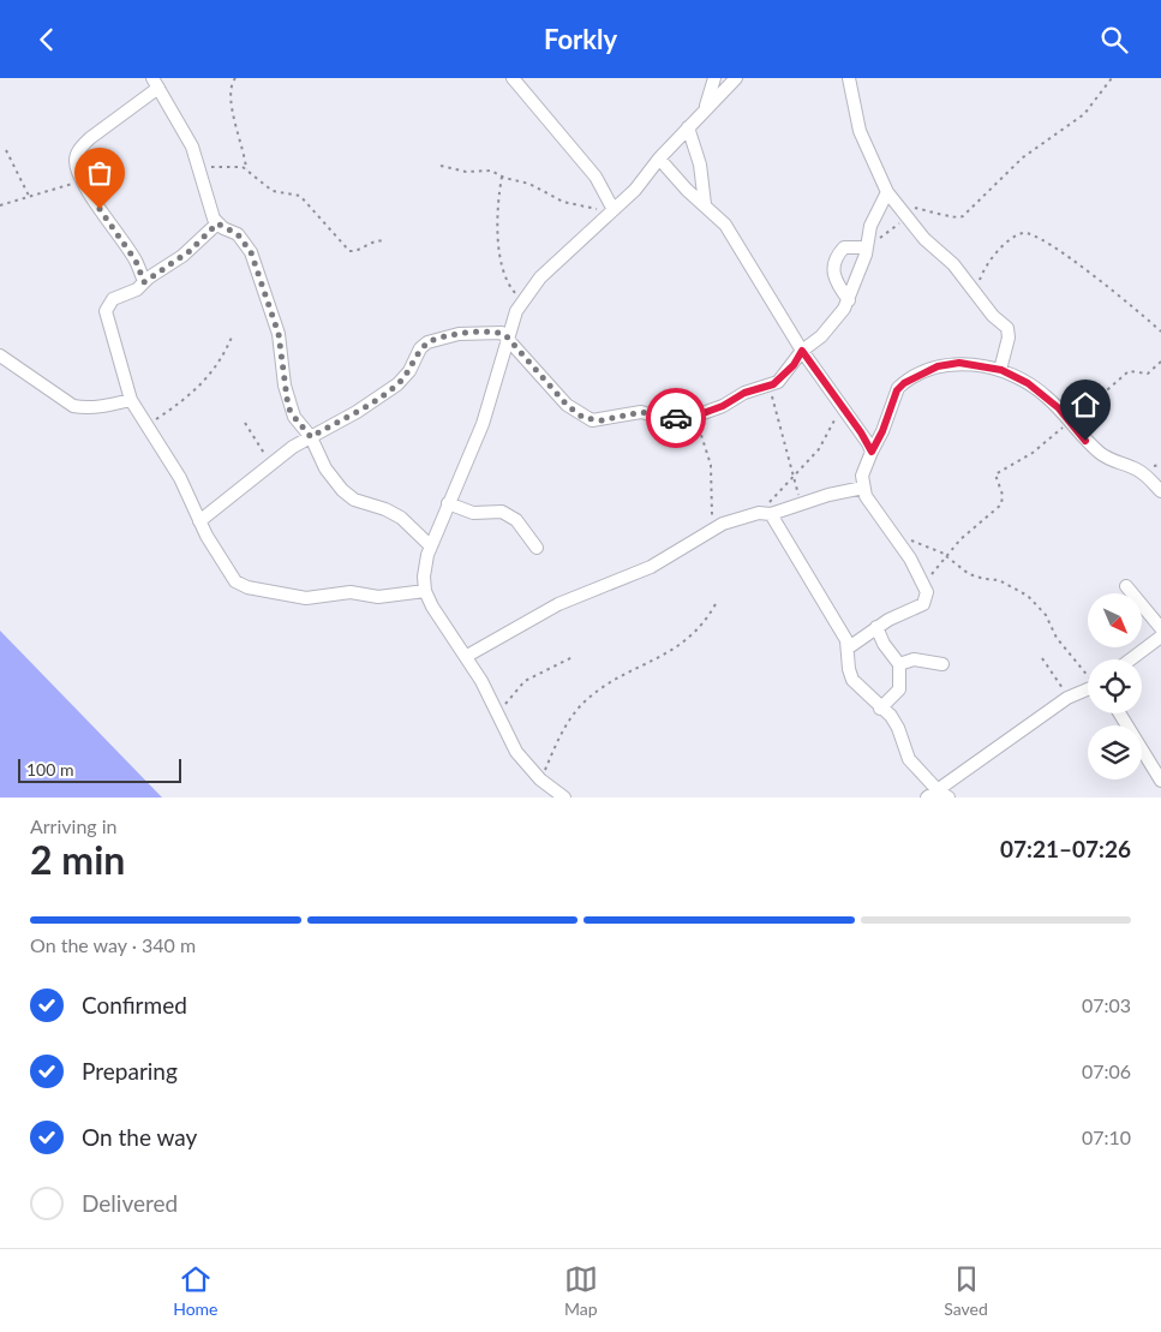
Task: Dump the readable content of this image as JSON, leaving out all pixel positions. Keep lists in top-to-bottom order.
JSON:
{
  "scale_bar": "100 m",
  "north": "bottom right",
  "page": {
    "header": "Forkly",
    "scale": "100 m",
    "heading": ["2 min", "Arriving in", "07:21–07:26"],
    "bar": "On the way · 340 m",
    "list": [
      ["Confirmed", "07:03"],
      ["Preparing", "07:06"],
      ["On the way", "07:10"],
      "Delivered"
    ],
    "tabs": ["Home", "Map", "Saved"]
  }
}
